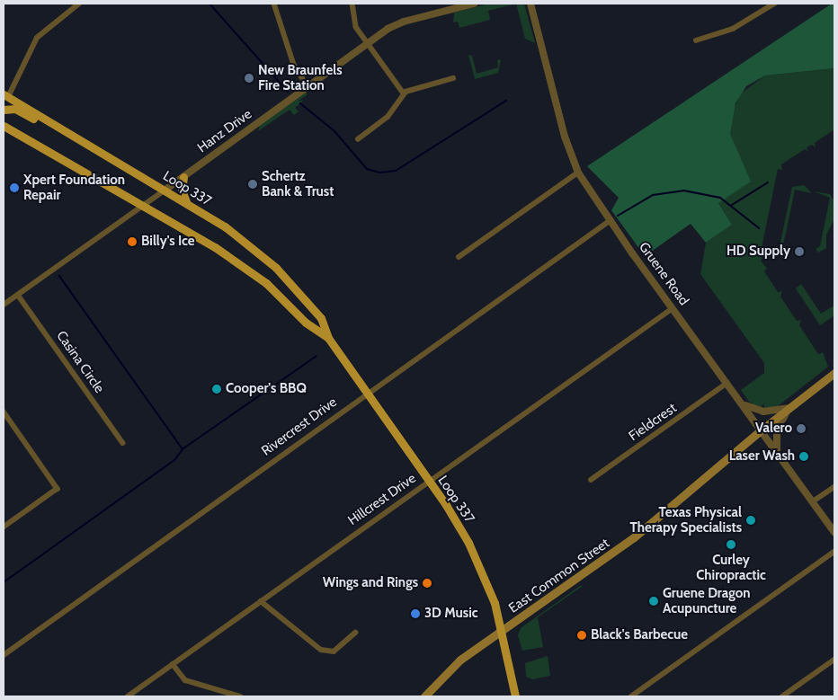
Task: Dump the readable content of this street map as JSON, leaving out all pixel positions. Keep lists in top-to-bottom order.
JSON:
{
  "streets": {
    "main road": ["Loop 337", "East Common Street"],
    "street": [
      "Hanz Drive",
      "Gruene Road",
      "Casina Circle",
      "Fieldcrest",
      "Rivercrest Drive",
      "Hillcrest Drive"
    ]
  },
  "crossings": [
    ["Hanz Drive", "Loop 337"],
    ["Hanz Drive", "Casina Circle"],
    ["Loop 337", "Rivercrest Drive"],
    ["Loop 337", "Hillcrest Drive"],
    ["Loop 337", "East Common Street"],
    ["Gruene Road", "Fieldcrest"],
    ["Gruene Road", "Rivercrest Drive"],
    ["Gruene Road", "Hillcrest Drive"],
    ["Gruene Road", "East Common Street"]
  ],
  "places": [
    "New Braunfels Fire Station",
    "Schertz Bank & Trust",
    "Xpert Foundation Repair",
    "Billy's Ice",
    "HD Supply",
    "Cooper's BBQ",
    "Valero",
    "Laser Wash",
    "Texas Physical Therapy Specialists",
    "Curley Chiropractic",
    "Wings and Rings",
    "Gruene Dragon Acupuncture",
    "3D Music",
    "Black's Barbecue"
  ]
}
